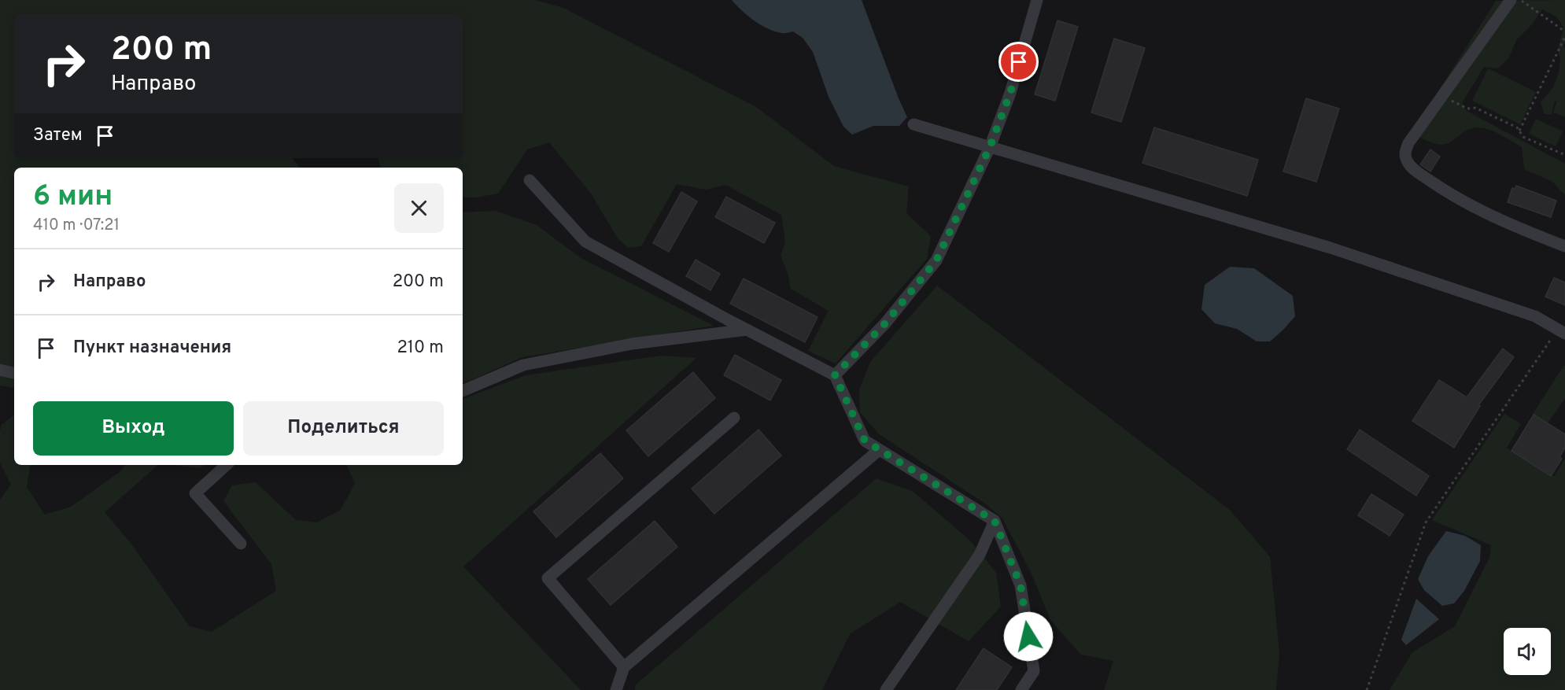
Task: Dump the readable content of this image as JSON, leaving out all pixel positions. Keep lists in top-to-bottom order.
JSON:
{
  "page": {
    "turn": ["200 m", "Направо"],
    "then": "Затем",
    "heading": ["6 мин", "410 m · 07:21"],
    "list": [
      {
        "name": "Направо",
        "value": "200 m"
      },
      {
        "name": "Пункт назначения",
        "value": "210 m"
      }
    ],
    "buttons": ["Выход", "Поделиться"]
  }
}
